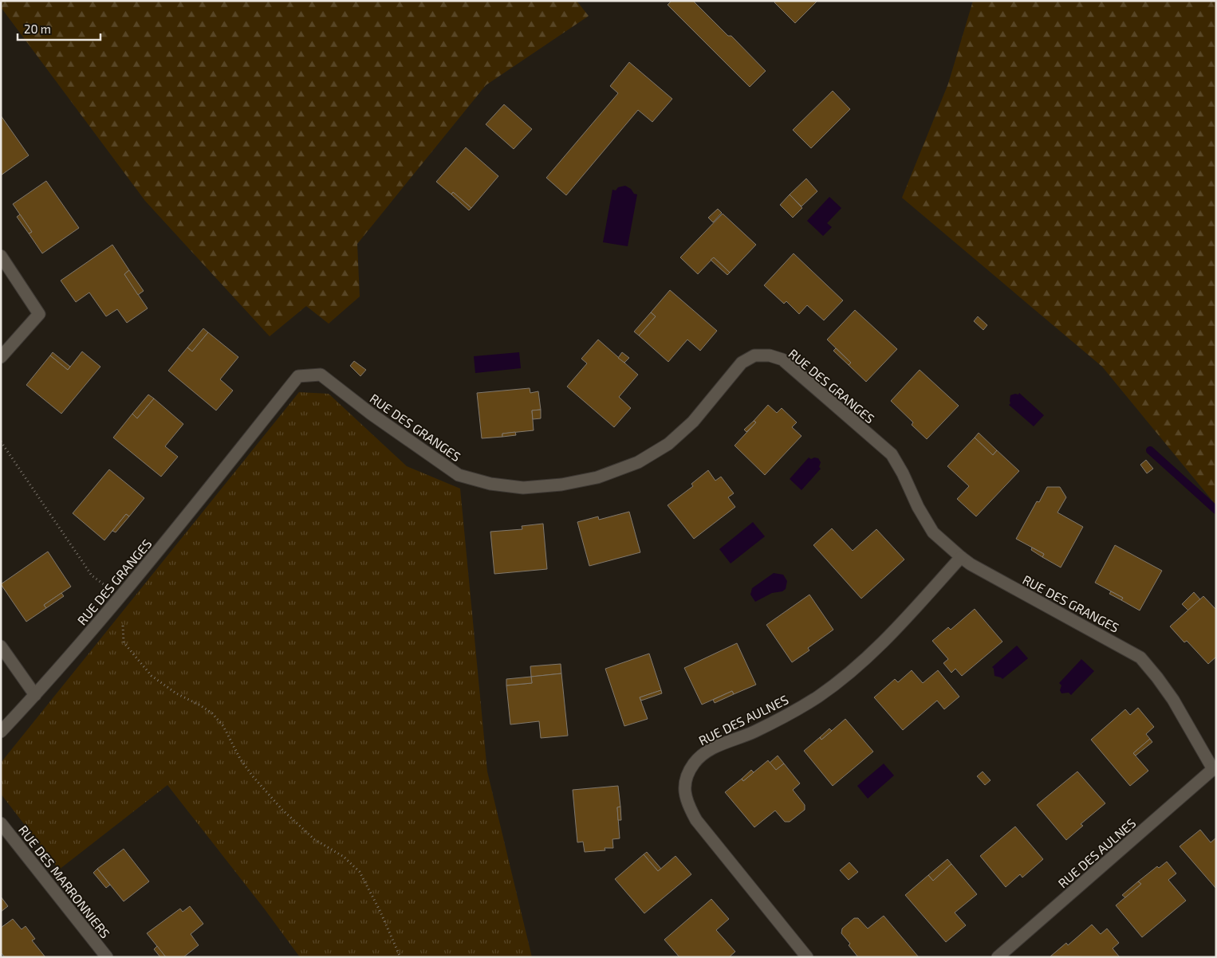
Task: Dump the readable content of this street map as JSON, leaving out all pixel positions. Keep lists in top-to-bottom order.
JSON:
{
  "streets": {
    "street": ["RUE DES GRANGES", "RUE DES AULNES", "RUE DES MARRONNIERS"]
  },
  "crossings": [
    ["RUE DES GRANGES", "RUE DES AULNES"]
  ],
  "scale_bar": "20 m"
}
